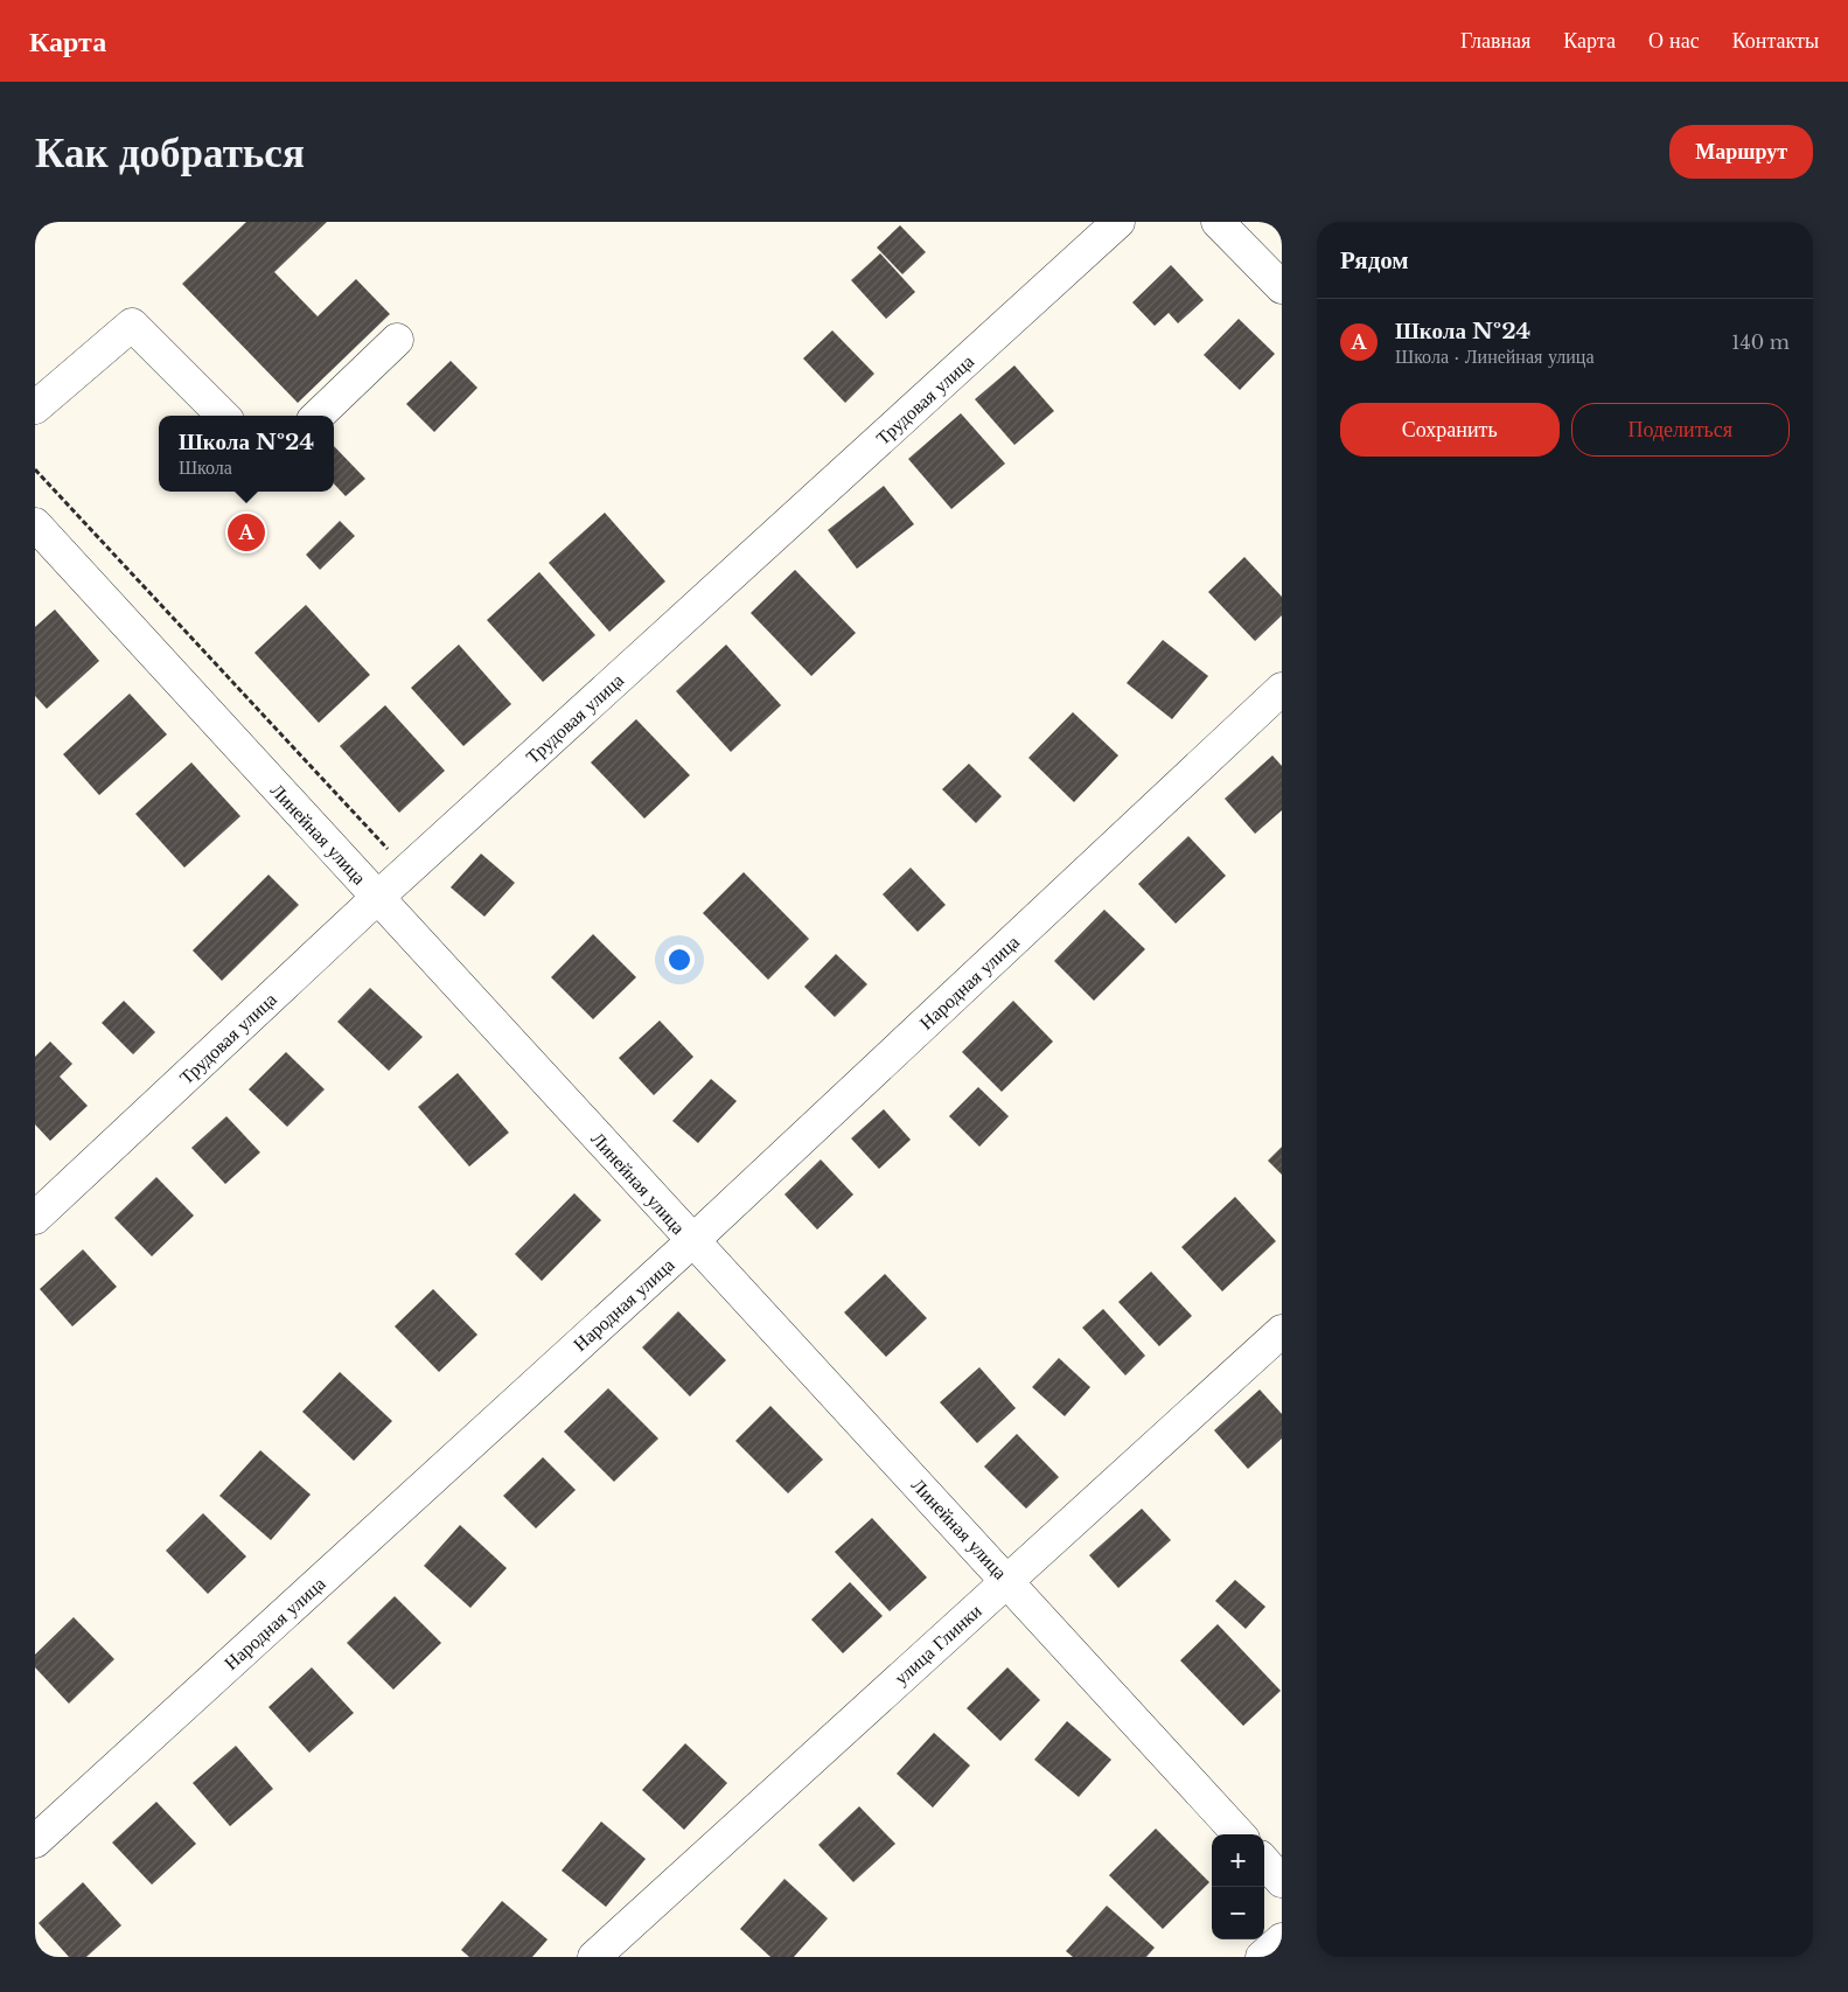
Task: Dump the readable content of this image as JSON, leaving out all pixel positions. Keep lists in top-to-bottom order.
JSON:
{
  "streets": {
    "street": [
      "Трудовая улица",
      "Линейная улица",
      "Народная улица",
      "улица Глинки"
    ]
  },
  "crossings": [
    ["Трудовая улица", "Линейная улица"],
    ["Линейная улица", "Народная улица"],
    ["Линейная улица", "улица Глинки"]
  ],
  "page": {
    "header": "Карта",
    "nav": [
      "Главная",
      "Карта",
      "О нас",
      "Контакты"
    ],
    "buttons": [
      "Маршрут",
      ["Сохранить", "Поделиться"]
    ],
    "title": "Как добраться",
    "heading": "Рядом",
    "list": [
      {
        "mark": "A",
        "name": "Школа №24",
        "note": "Школа · Линейная улица",
        "value": "140 m"
      }
    ],
    "popup": ["Школа №24", "Школа"],
    "pins": "A",
    "map_buttons": ["+", "−"]
  }
}
